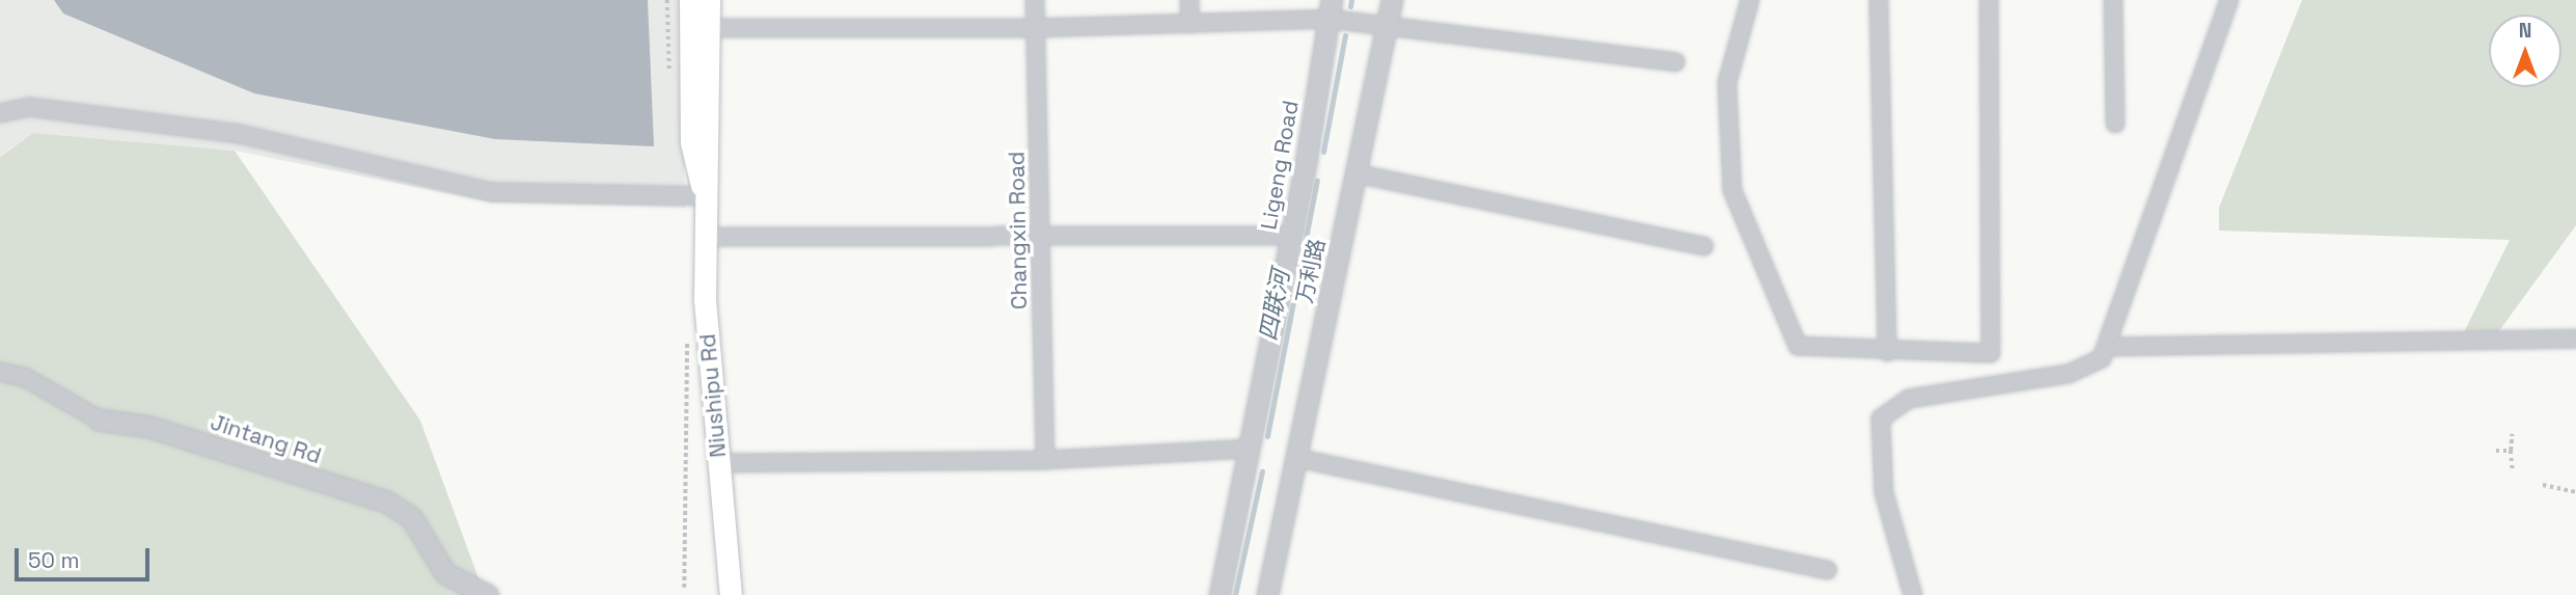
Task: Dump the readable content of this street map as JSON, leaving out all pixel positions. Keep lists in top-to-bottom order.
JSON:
{
  "streets": {
    "main road": ["Niushipu Rd"],
    "street": [
      "Ligeng Road",
      "Changxin Road",
      "万利路",
      "Jintang Rd"
    ]
  },
  "water": ["四联河"],
  "scale_bar": "50 m",
  "north": "top"
}
